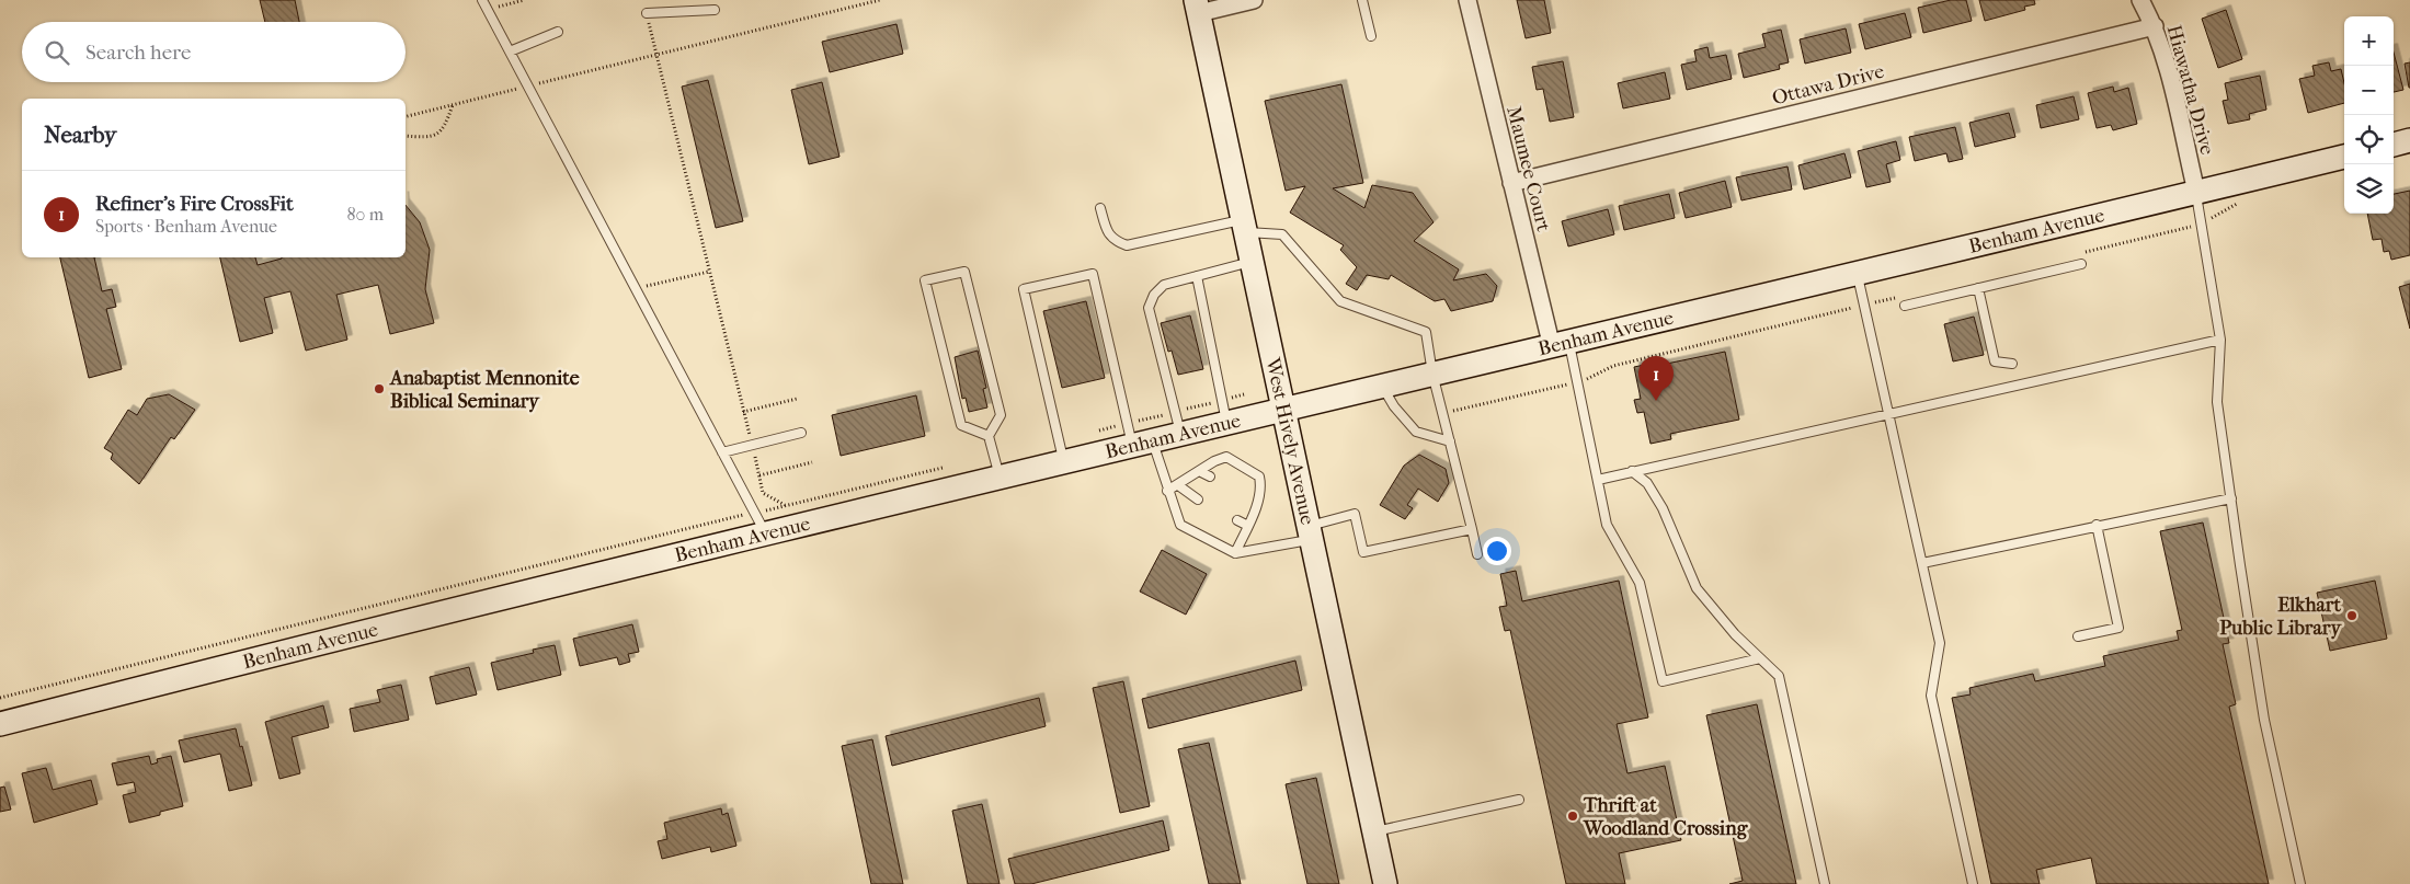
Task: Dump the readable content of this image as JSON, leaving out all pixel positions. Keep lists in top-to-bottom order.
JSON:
{
  "streets": {
    "main road": ["Benham Avenue", "West Hively Avenue"],
    "street": ["Ottawa Drive", "Hiawatha Drive", "Maumee Court"]
  },
  "crossings": [
    ["Ottawa Drive", "Hiawatha Drive"],
    ["Ottawa Drive", "Maumee Court"],
    ["Hiawatha Drive", "Benham Avenue"],
    ["Maumee Court", "Benham Avenue"],
    ["Benham Avenue", "West Hively Avenue"]
  ],
  "places": ["Anabaptist Mennonite Biblical Seminary", "Elkhart Public Library", "Thrift at Woodland Crossing"],
  "page": {
    "map_buttons": ["+", "−"],
    "search": "Search here",
    "heading": "Nearby",
    "list": [
      {
        "mark": "1",
        "name": "Refiner's Fire CrossFit",
        "note": "Sports · Benham Avenue",
        "value": "80 m"
      }
    ],
    "pins": "1"
  }
}
